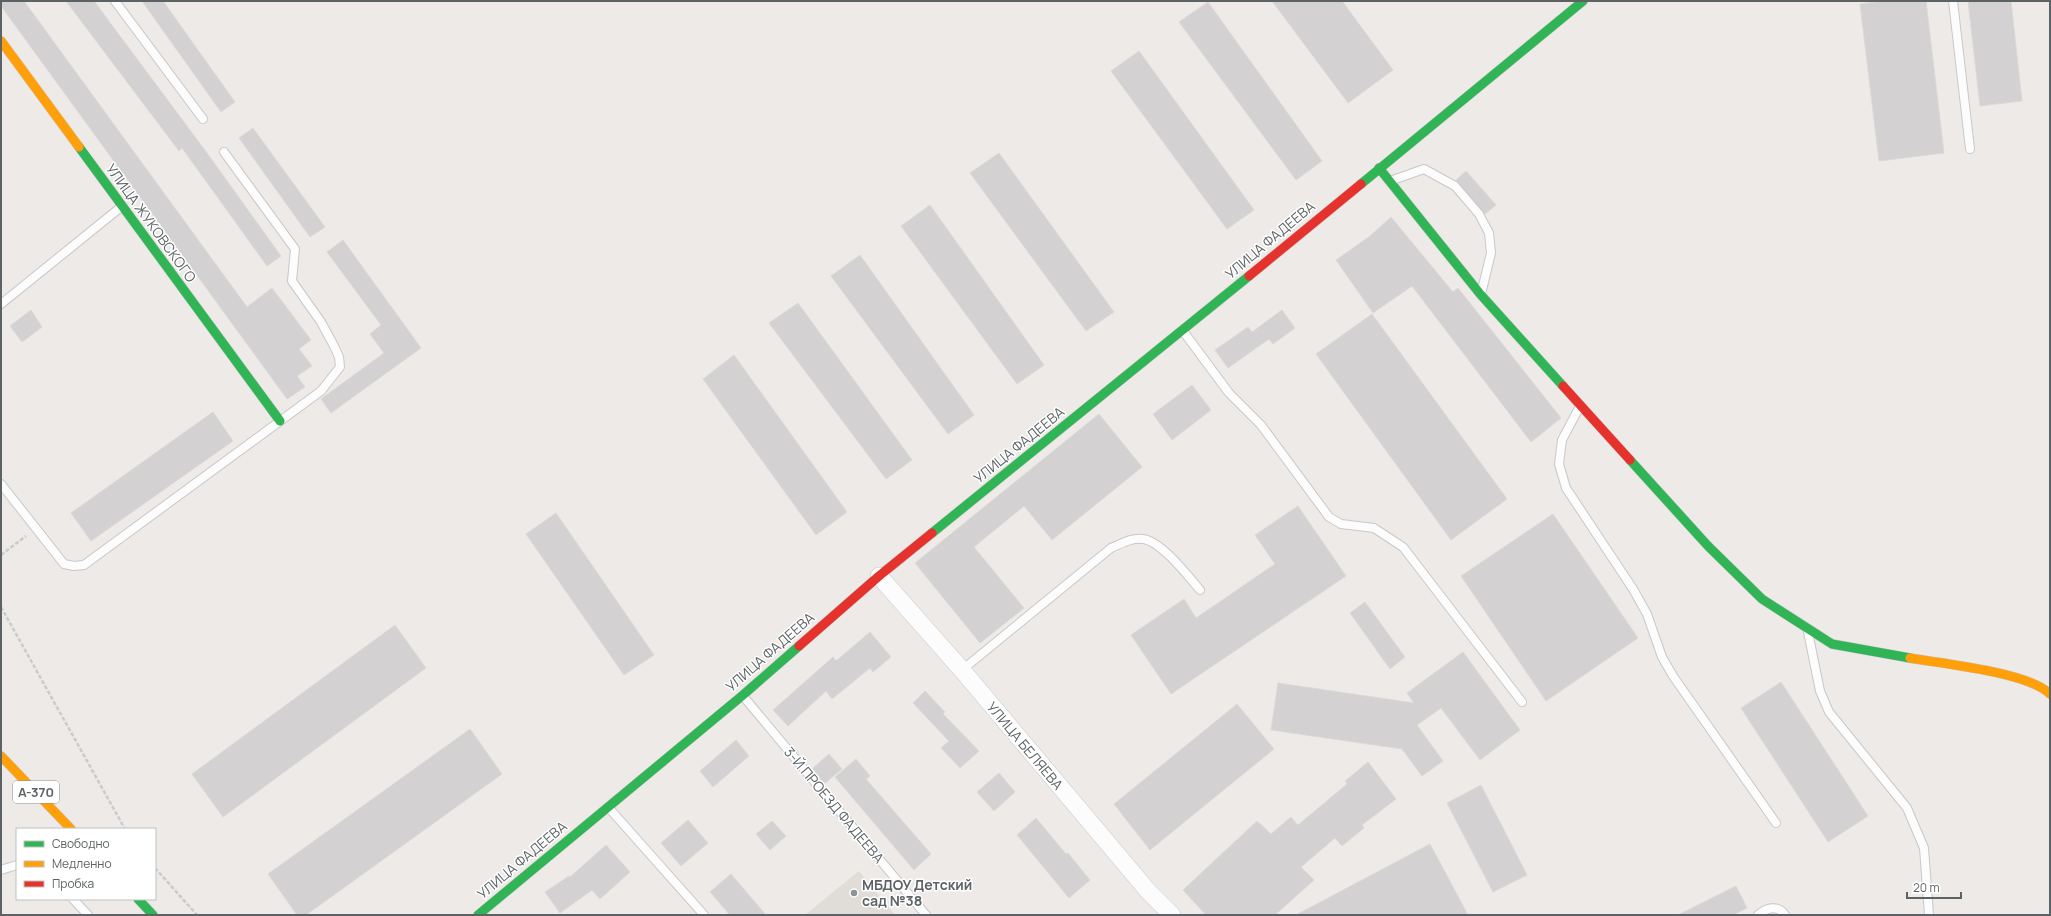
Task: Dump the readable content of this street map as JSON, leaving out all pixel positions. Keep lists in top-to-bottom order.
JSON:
{
  "streets": {
    "main road": ["УЛИЦА ЖУКОВСКОГО", "УЛИЦА ФАДЕЕВА", "А-370"],
    "street": ["УЛИЦА БЕЛЯЕВА"],
    "lane": ["3-Й ПРОЕЗД ФАДЕЕВА"]
  },
  "crossings": [
    ["УЛИЦА ФАДЕЕВА", "УЛИЦА БЕЛЯЕВА"],
    ["УЛИЦА ФАДЕЕВА", "3-Й ПРОЕЗД ФАДЕЕВА"]
  ],
  "places": ["МБДОУ Детский сад №38"],
  "legend": ["Свободно", "Медленно", "Пробка"],
  "scale_bar": "20 m"
}
